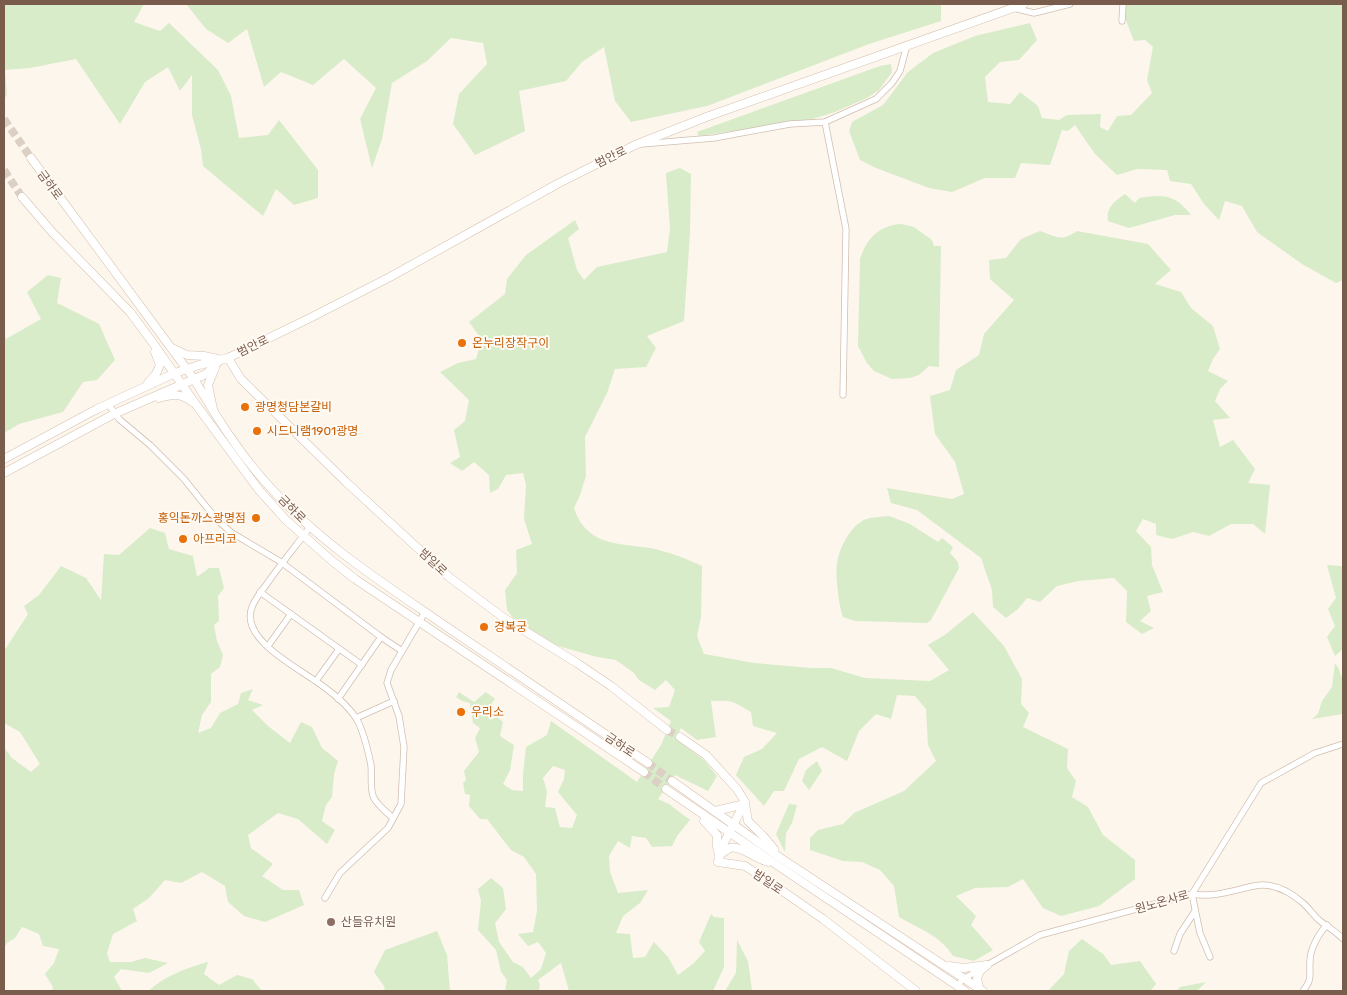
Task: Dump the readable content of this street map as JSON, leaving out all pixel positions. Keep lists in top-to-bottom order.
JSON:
{
  "streets": {
    "main road": ["범안로", "금하로", "밤일로"],
    "street": ["원노온사로"]
  },
  "crossings": [
    ["범안로", "금하로"],
    ["범안로", "밤일로"]
  ],
  "places": [
    "온누리장작구이",
    "광명청담본갈비",
    "시드니램1901광명",
    "홍익돈까스광명점",
    "아프리코",
    "경복궁",
    "우리소",
    "산들유치원"
  ]
}
